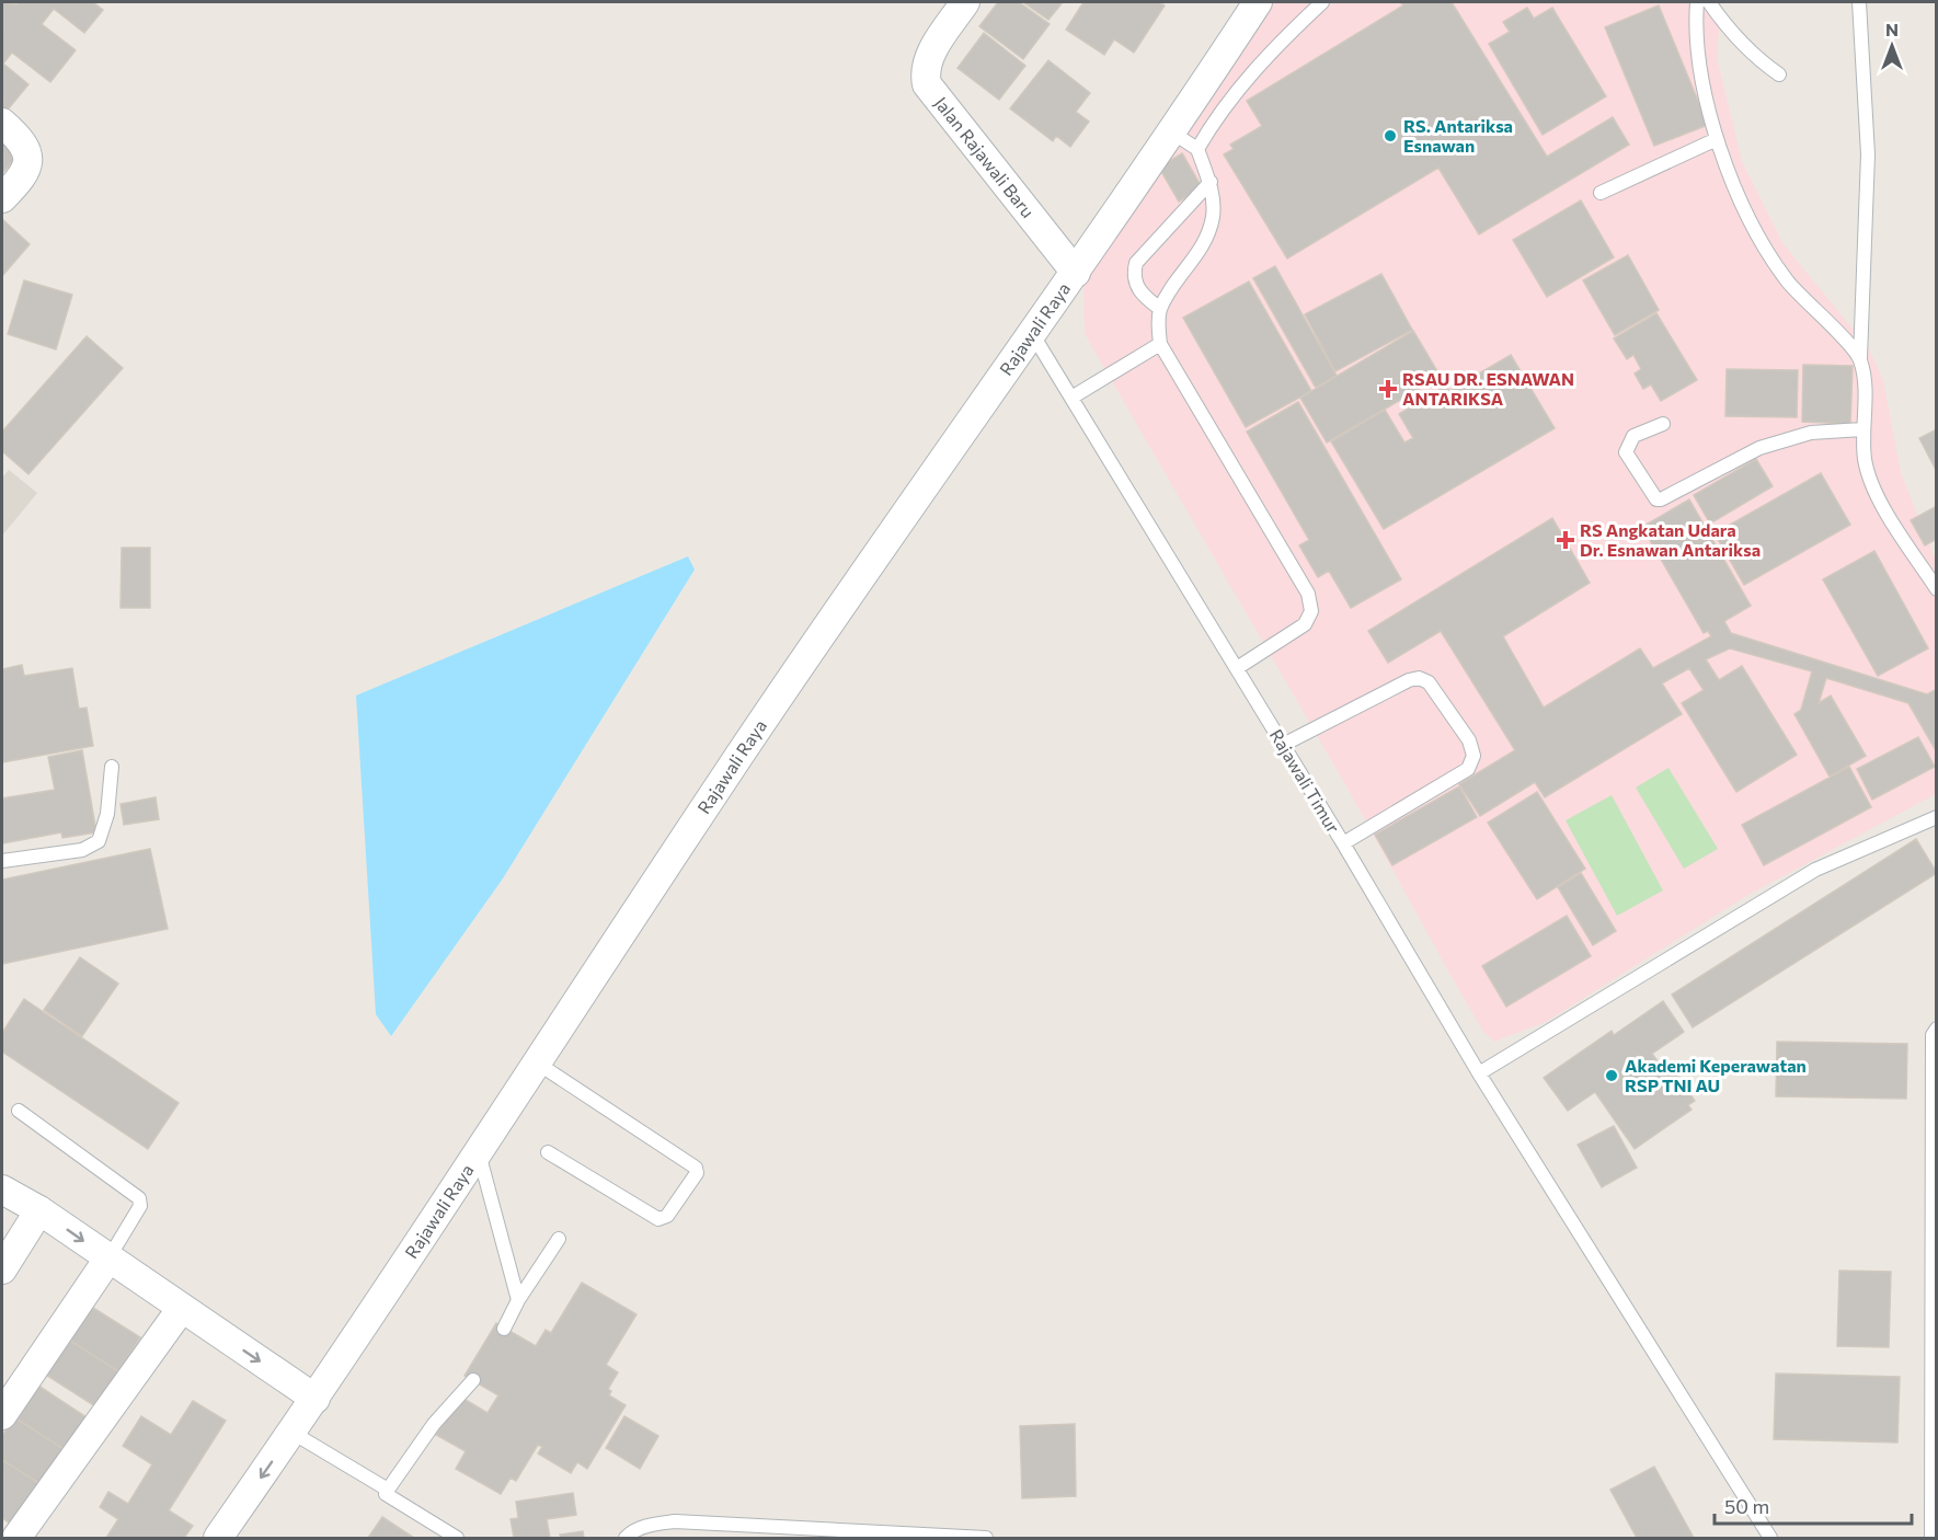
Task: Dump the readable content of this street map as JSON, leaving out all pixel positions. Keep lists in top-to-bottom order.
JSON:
{
  "streets": {
    "street": ["Jalan Rajawali Baru", "Rajawali Raya"],
    "lane": ["Rajawali Timur"]
  },
  "crossings": [
    ["Jalan Rajawali Baru", "Rajawali Raya"],
    ["Rajawali Raya", "Rajawali Timur"]
  ],
  "places": {
    "other": ["RS. Antariksa Esnawan", "Akademi Keperawatan RSP TNI AU"],
    "health": ["RSAU DR. ESNAWAN ANTARIKSA", "RS Angkatan Udara Dr. Esnawan Antariksa"]
  },
  "scale_bar": "50 m",
  "north": "top"
}
